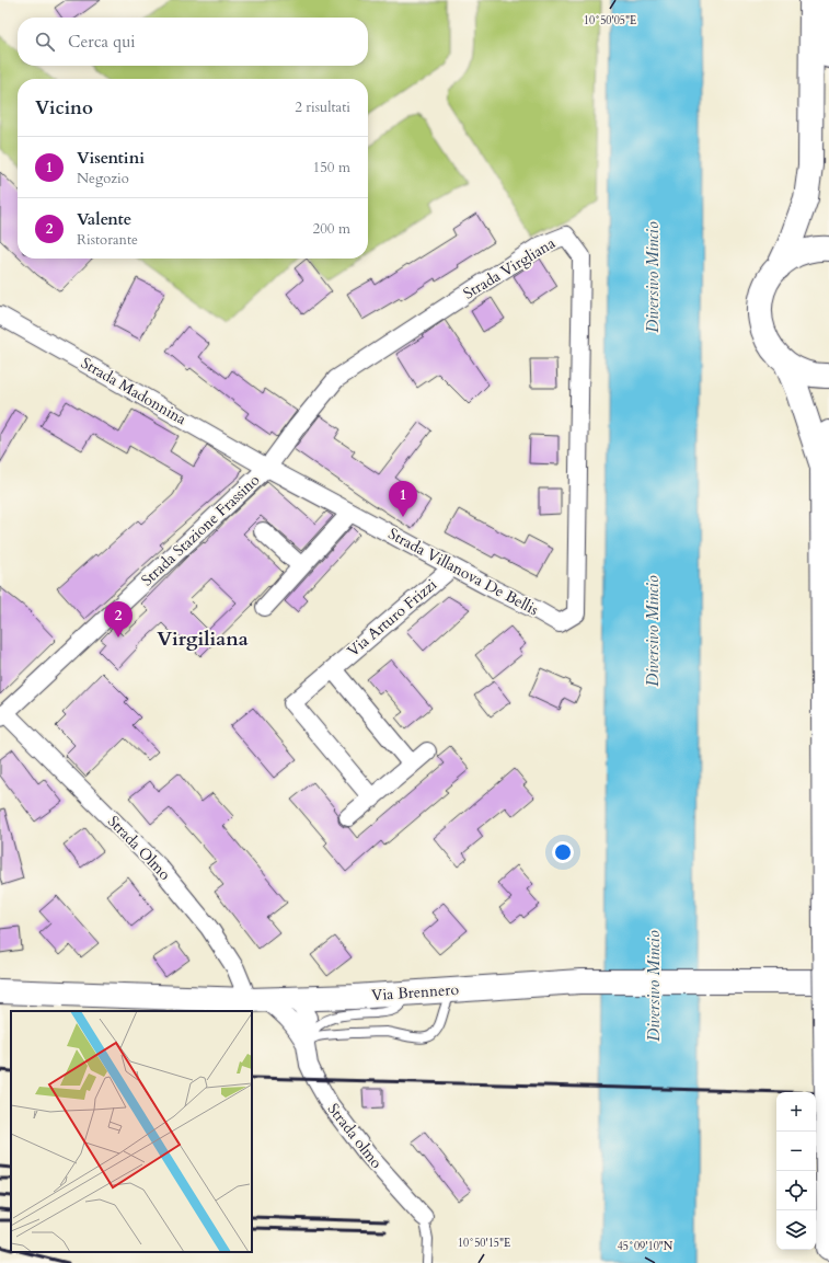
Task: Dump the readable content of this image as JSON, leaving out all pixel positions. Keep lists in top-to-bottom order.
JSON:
{
  "streets": {
    "main road": ["Via Brennero"],
    "street": [
      "Strada Virgliana",
      "Strada Madonnina",
      "Strada Stazione Frassino",
      "Strada Villanova De Bellis",
      "Via Arturo Frizzi",
      "Strada Olmo",
      "Strada olmo"
    ]
  },
  "crossings": [
    ["Strada Virgliana", "Strada Madonnina"],
    ["Strada Virgliana", "Strada Stazione Frassino"],
    ["Strada Virgliana", "Strada Villanova De Bellis"],
    ["Strada Madonnina", "Strada Stazione Frassino"],
    ["Strada Madonnina", "Strada Villanova De Bellis"],
    ["Strada Stazione Frassino", "Strada Villanova De Bellis"],
    ["Strada Stazione Frassino", "Strada Olmo"],
    ["Strada Villanova De Bellis", "Via Arturo Frizzi"],
    ["Strada Olmo", "Via Brennero"],
    ["Strada Olmo", "Strada olmo"],
    ["Via Brennero", "Strada olmo"]
  ],
  "districts": ["Virgiliana"],
  "water": ["Diversivo Mincio"],
  "page": {
    "search": "Cerca qui",
    "heading": ["Vicino", "2 risultati"],
    "list": [
      {
        "mark": "1",
        "name": "Visentini",
        "note": "Negozio",
        "value": "150 m"
      },
      {
        "mark": "2",
        "name": "Valente",
        "note": "Ristorante",
        "value": "200 m"
      }
    ],
    "pins": ["1", "2"],
    "map_buttons": ["+", "−"]
  },
  "coordinates": ["10°50'05\"E", "10°50'15\"E", "45°09'10\"N"]
}
